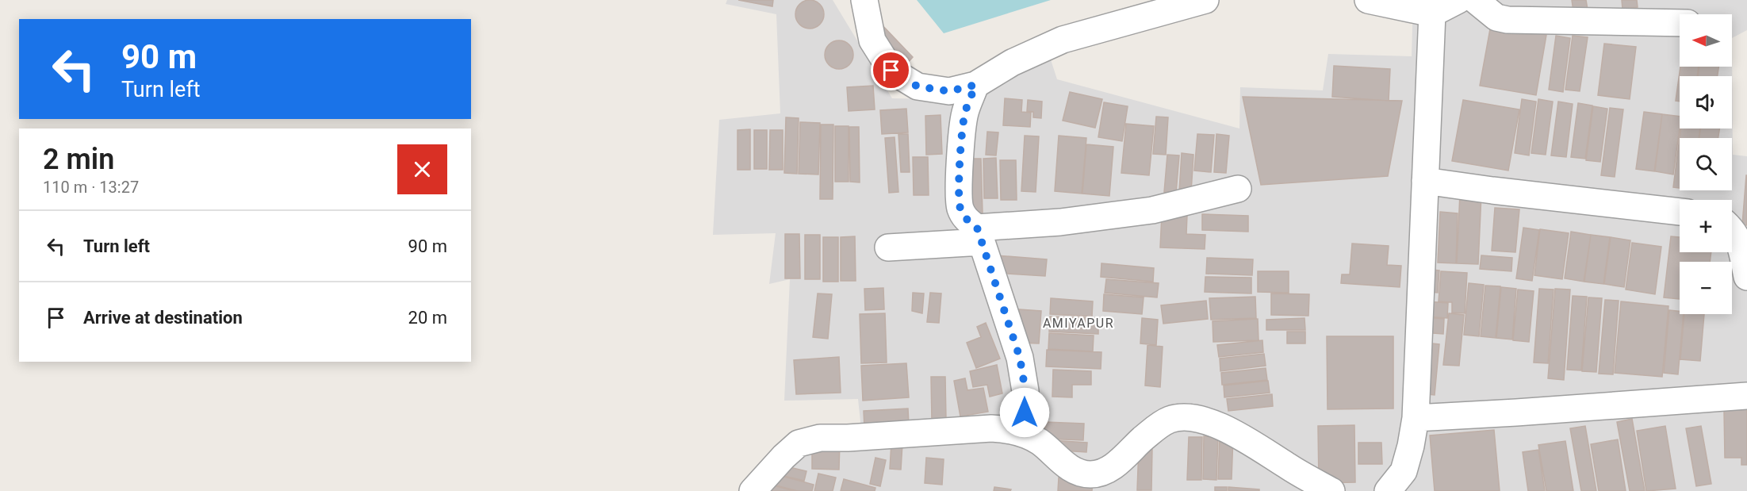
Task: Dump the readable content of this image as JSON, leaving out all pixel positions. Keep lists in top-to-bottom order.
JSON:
{
  "districts": ["AMIYAPUR"],
  "north": "left",
  "page": {
    "map_buttons": ["+", "−"],
    "turn": ["90 m", "Turn left"],
    "heading": ["2 min", "110 m · 13:27"],
    "list": [
      {
        "name": "Turn left",
        "value": "90 m"
      },
      {
        "name": "Arrive at destination",
        "value": "20 m"
      }
    ]
  }
}
